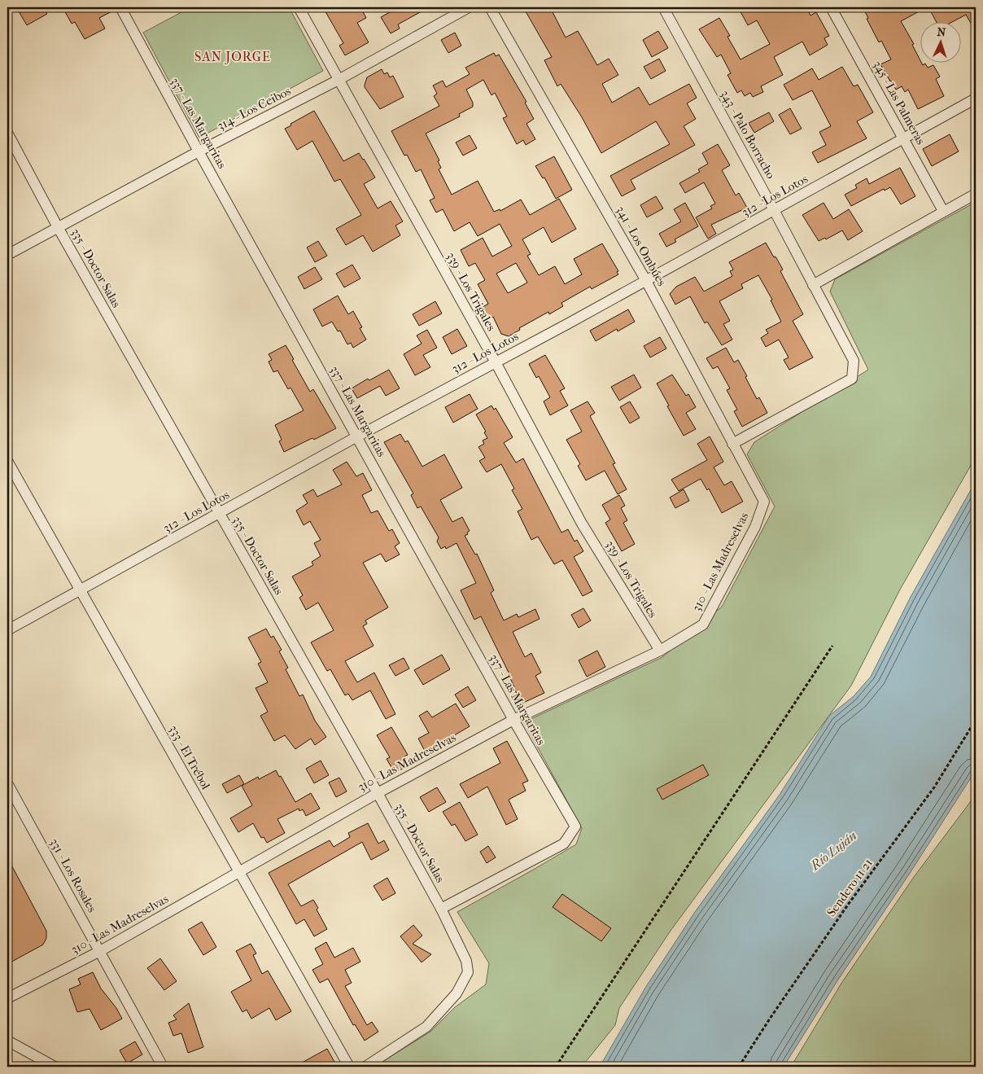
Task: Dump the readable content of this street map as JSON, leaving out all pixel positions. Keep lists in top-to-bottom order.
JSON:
{
  "streets": {
    "street": [
      "345 - Las Palmeras",
      "314 - Los Ceibos",
      "337 - Las Margaritas",
      "343 - Palo Borracho",
      "312 - Los Lotos",
      "341 - Los Ombúes",
      "335 - Doctor Salas",
      "339 - Los Trigales",
      "310 - Las Madreselvas",
      "333 - El Trébol",
      "331 - Los Rosales"
    ],
    "path": ["Sendero 11 21"]
  },
  "crossings": [
    ["345 - Las Palmeras", "312 - Los Lotos"],
    ["314 - Los Ceibos", "337 - Las Margaritas"],
    ["314 - Los Ceibos", "335 - Doctor Salas"],
    ["314 - Los Ceibos", "339 - Los Trigales"],
    ["337 - Las Margaritas", "312 - Los Lotos"],
    ["337 - Las Margaritas", "335 - Doctor Salas"],
    ["337 - Las Margaritas", "310 - Las Madreselvas"],
    ["343 - Palo Borracho", "312 - Los Lotos"],
    ["343 - Palo Borracho", "341 - Los Ombúes"],
    ["312 - Los Lotos", "341 - Los Ombúes"],
    ["312 - Los Lotos", "335 - Doctor Salas"],
    ["312 - Los Lotos", "339 - Los Trigales"],
    ["312 - Los Lotos", "333 - El Trébol"],
    ["341 - Los Ombúes", "310 - Las Madreselvas"],
    ["335 - Doctor Salas", "310 - Las Madreselvas"],
    ["339 - Los Trigales", "310 - Las Madreselvas"],
    ["310 - Las Madreselvas", "333 - El Trébol"],
    ["310 - Las Madreselvas", "331 - Los Rosales"]
  ],
  "districts": ["SAN JORGE"],
  "water": ["Río Luján"],
  "north": "top"
}
